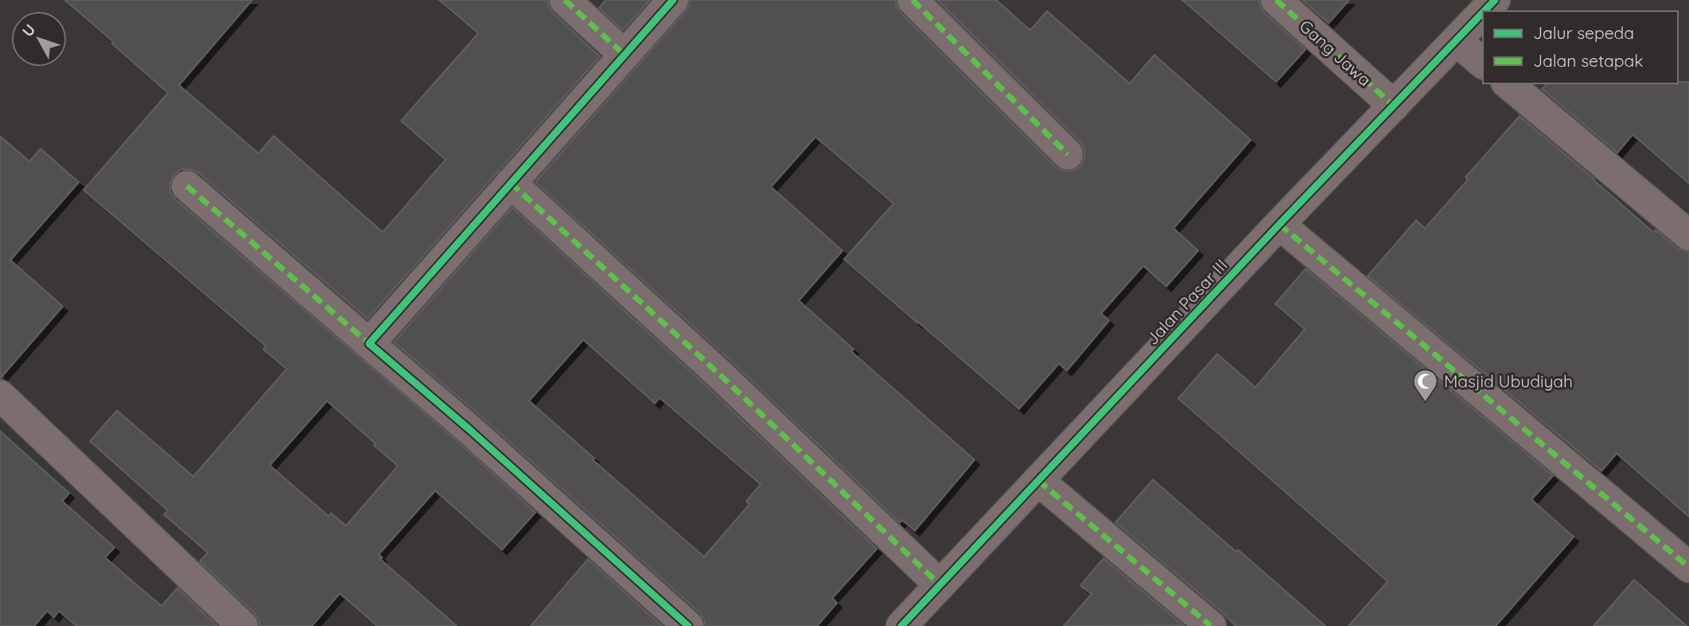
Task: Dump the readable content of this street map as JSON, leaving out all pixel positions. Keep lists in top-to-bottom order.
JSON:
{
  "streets": {
    "street": ["Gang Jawa", "Jalan Pasar III"]
  },
  "crossings": [
    ["Gang Jawa", "Jalan Pasar III"]
  ],
  "places": {
    "mosque": ["Masjid Ubudiyah"]
  },
  "legend": ["Jalur sepeda", "Jalan setapak"],
  "north": "top left"
}
